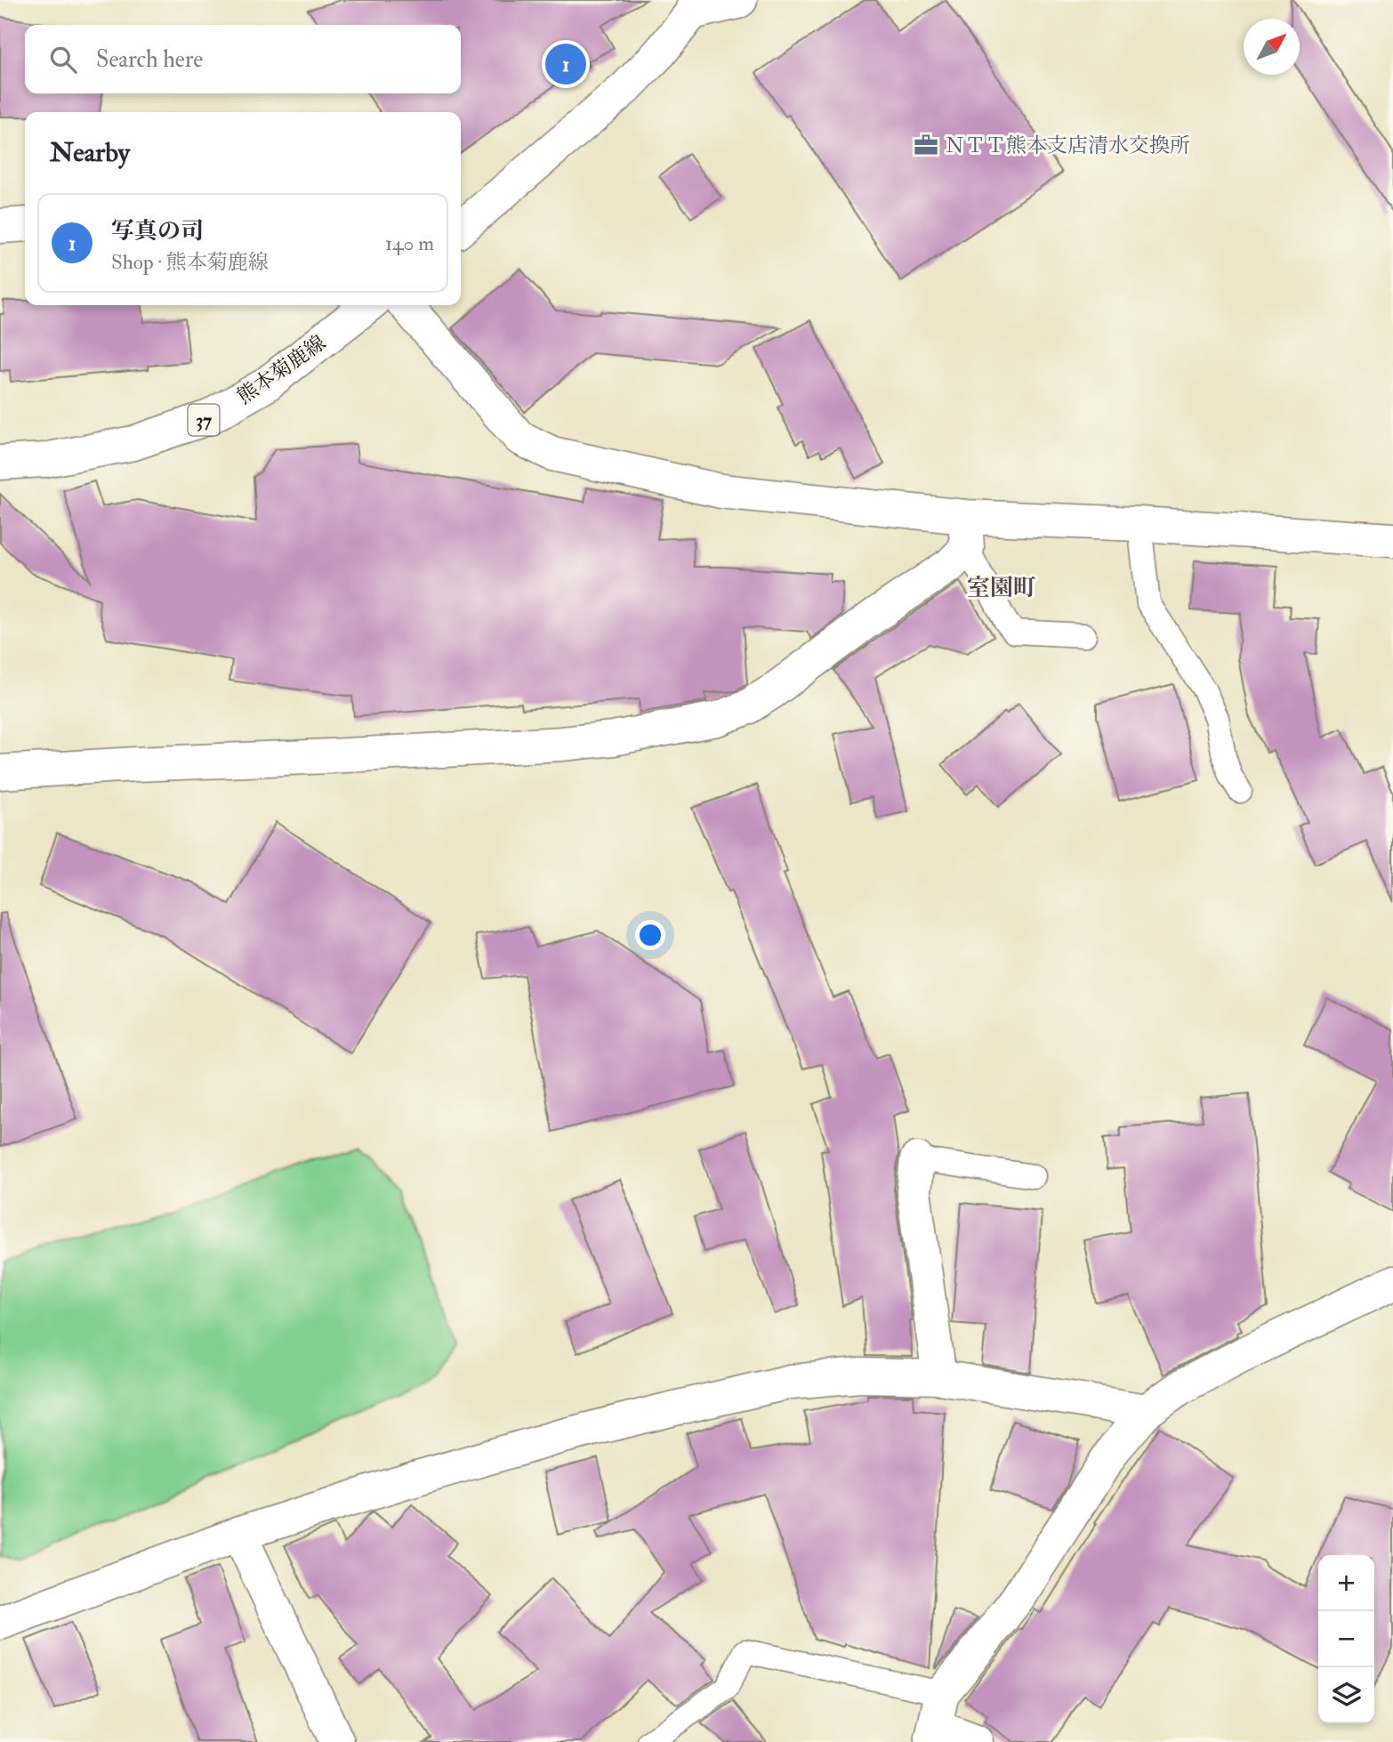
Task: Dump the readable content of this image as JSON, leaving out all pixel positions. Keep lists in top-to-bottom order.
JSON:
{
  "streets": {
    "street": ["熊本菊鹿線", "37"]
  },
  "districts": ["室園町"],
  "places": {
    "office": ["ＮＴＴ熊本支店清水交換所"]
  },
  "north": "top right",
  "page": {
    "search": "Search here",
    "pins": "1",
    "heading": "Nearby",
    "list": [
      {
        "mark": "1",
        "name": "写真の司",
        "note": "Shop · 熊本菊鹿線",
        "value": "140 m"
      }
    ],
    "map_buttons": ["+", "−"]
  }
}
